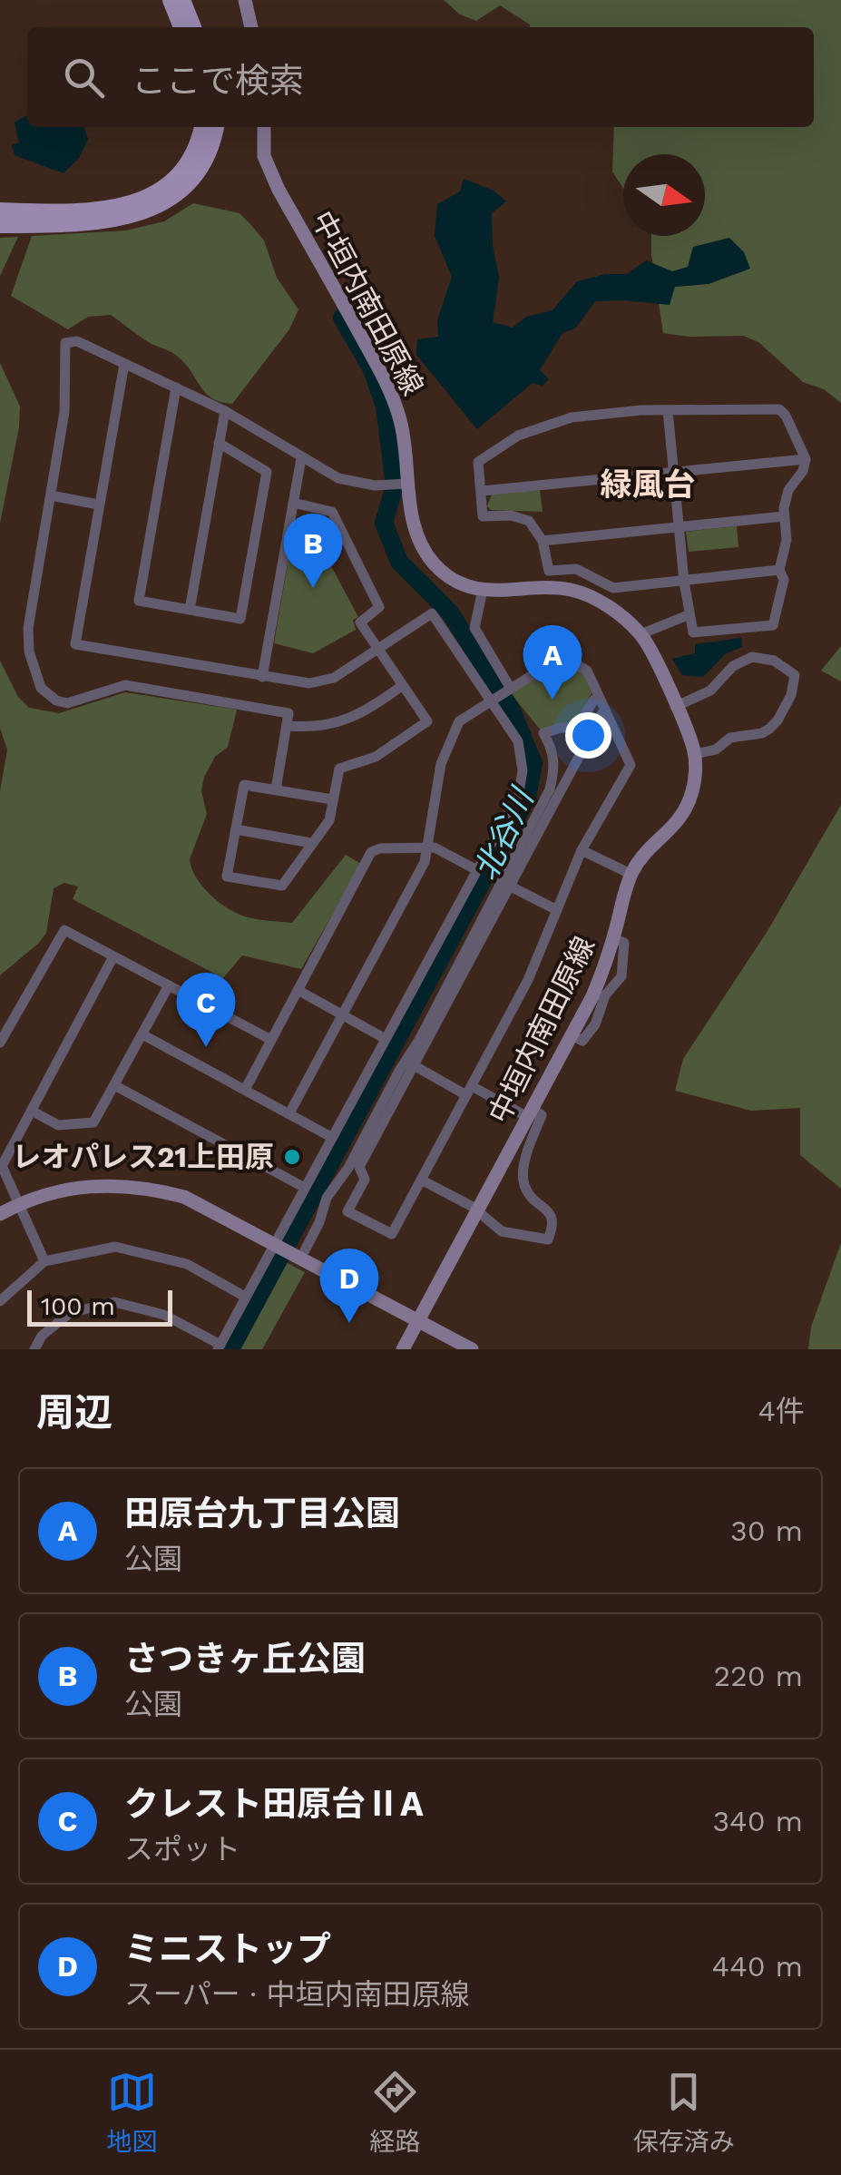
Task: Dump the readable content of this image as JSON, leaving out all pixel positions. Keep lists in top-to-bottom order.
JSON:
{
  "streets": {
    "main road": ["中垣内南田原線"]
  },
  "districts": ["緑風台"],
  "water": ["北谷川"],
  "places": ["レオパレス21上田原"],
  "scale_bar": "100 m",
  "north": "right",
  "page": {
    "search": "ここで検索",
    "pins": [
      "B",
      "A",
      "C",
      "D"
    ],
    "scale": "100 m",
    "heading": ["周辺", "4件"],
    "list": [
      {
        "mark": "A",
        "name": "田原台九丁目公園",
        "note": "公園",
        "value": "30 m"
      },
      {
        "mark": "B",
        "name": "さつきヶ丘公園",
        "note": "公園",
        "value": "220 m"
      },
      {
        "mark": "C",
        "name": "クレスト田原台ⅡA",
        "note": "スポット",
        "value": "340 m"
      },
      {
        "mark": "D",
        "name": "ミニストップ",
        "note": "スーパー · 中垣内南田原線",
        "value": "440 m"
      }
    ],
    "nav": ["地図", "経路", "保存済み"]
  }
}
